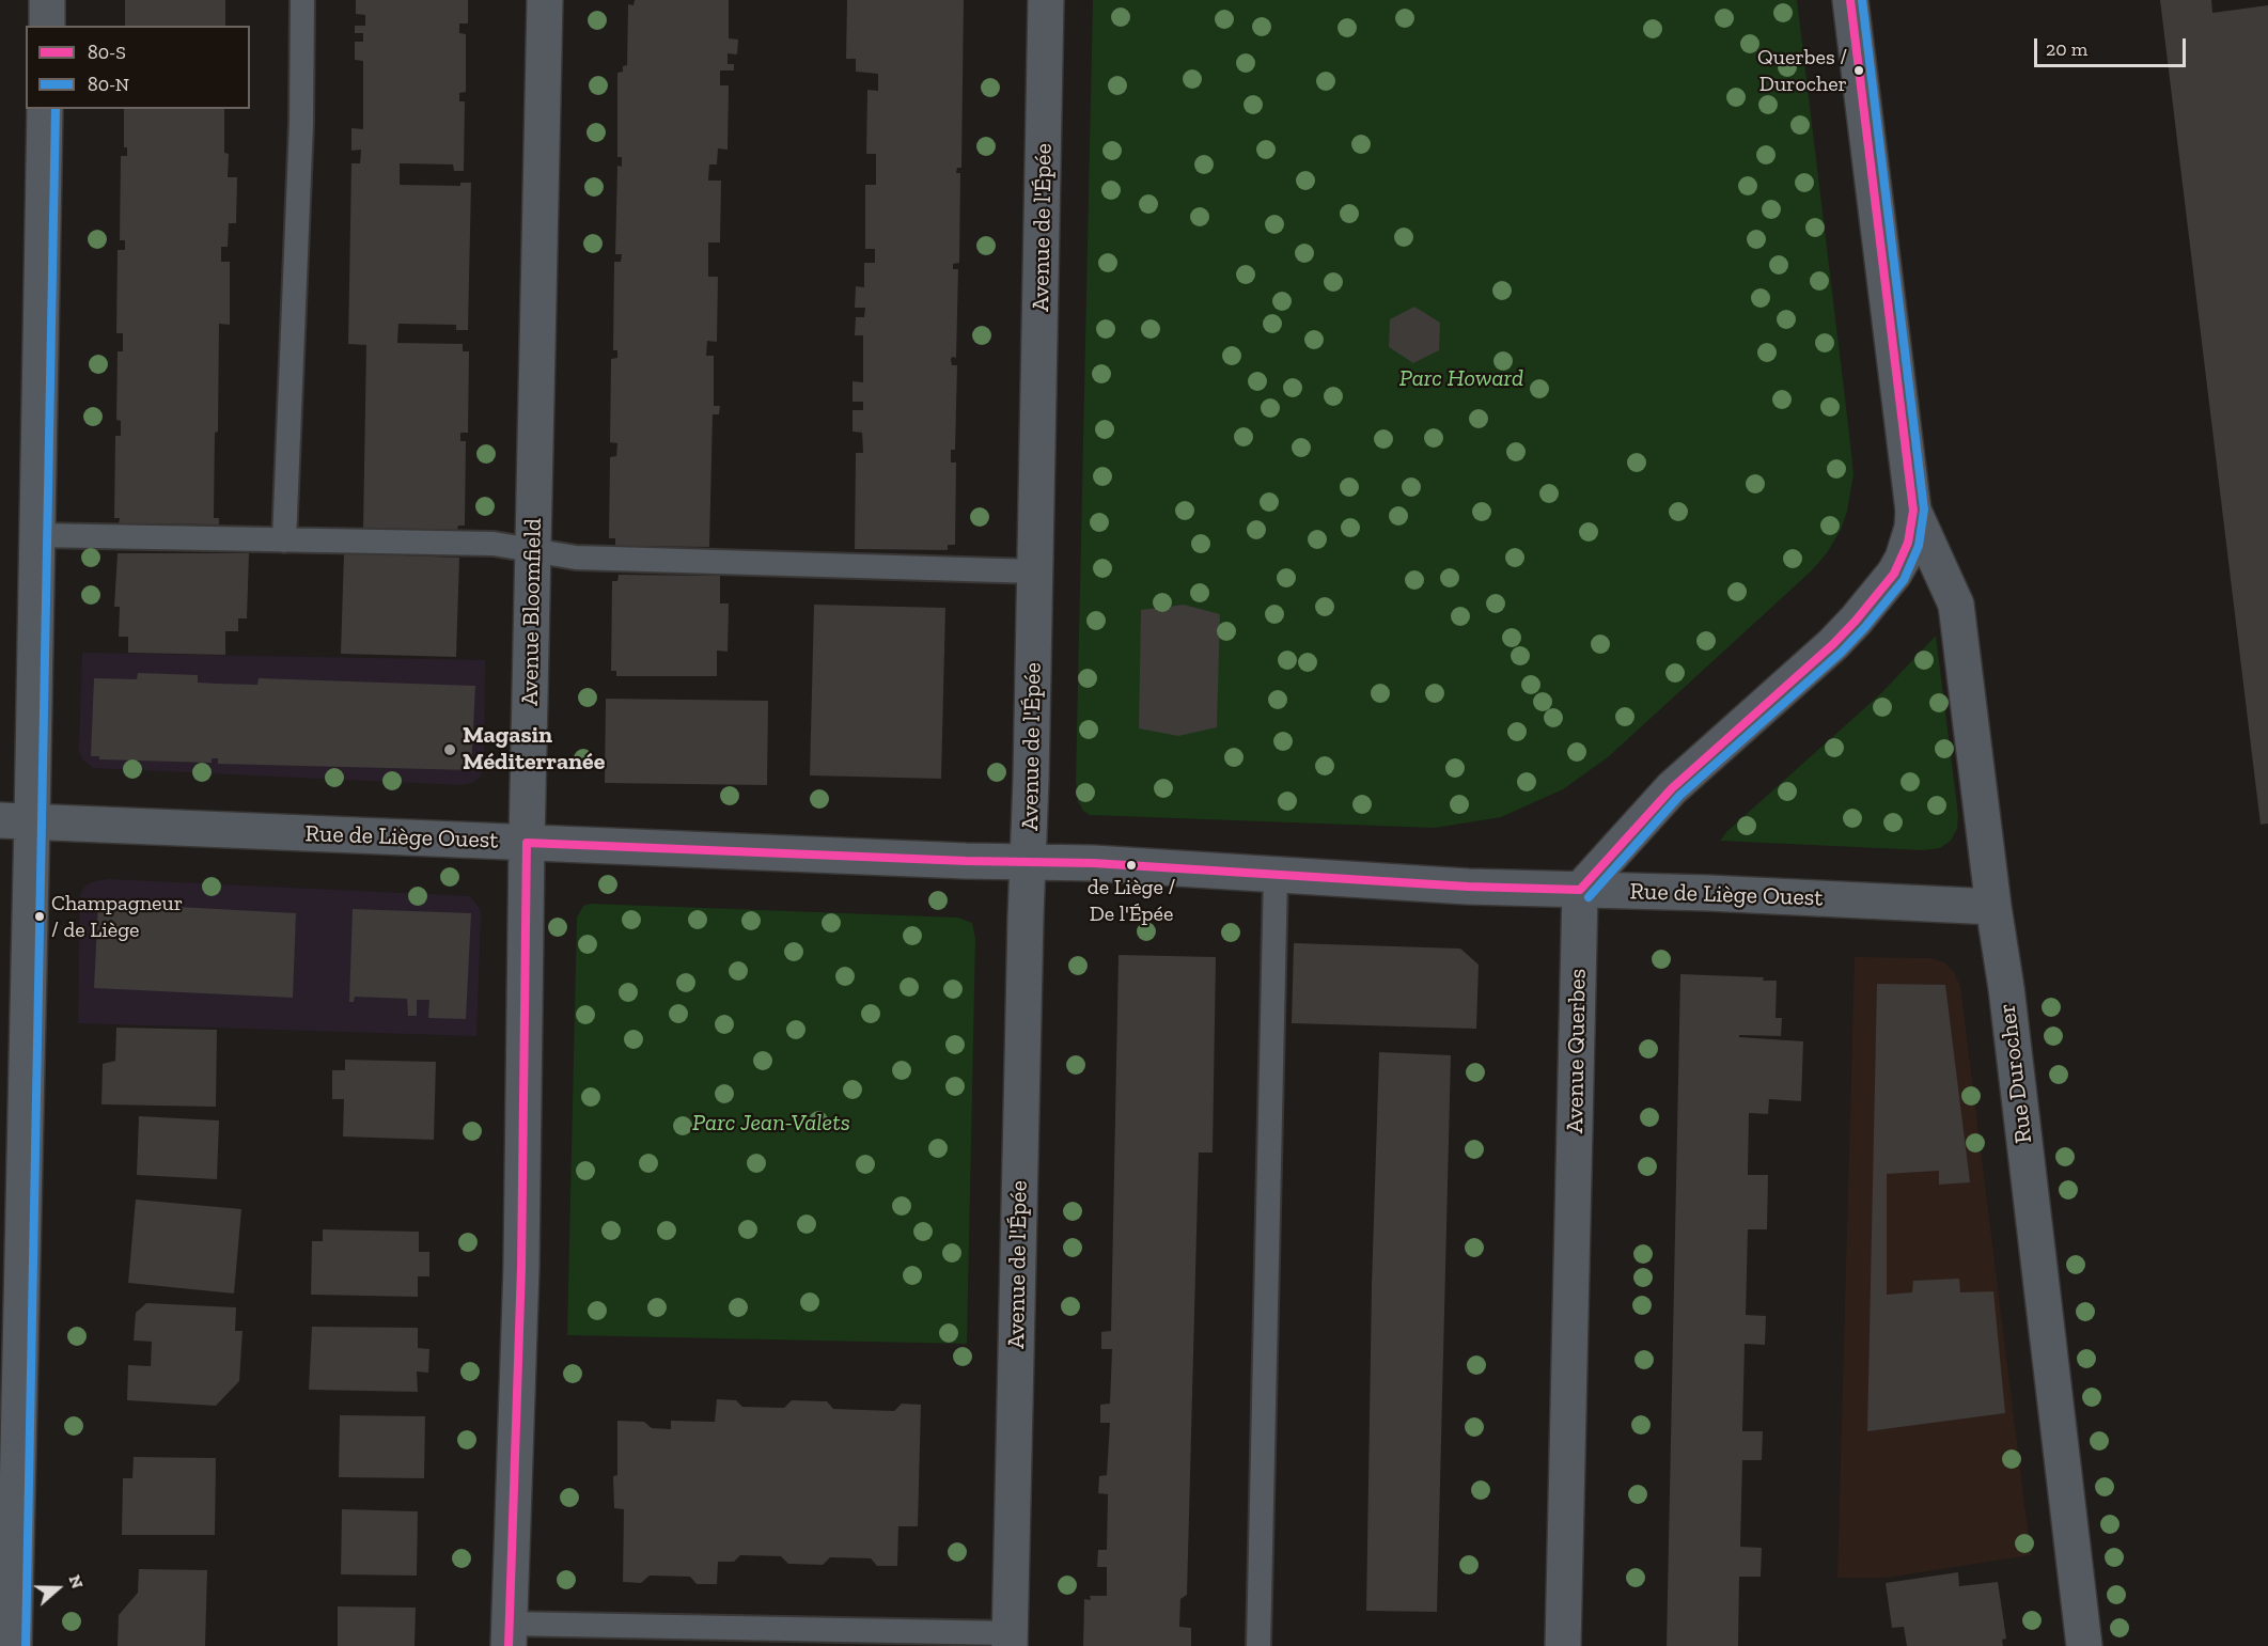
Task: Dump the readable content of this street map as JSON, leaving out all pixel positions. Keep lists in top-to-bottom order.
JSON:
{
  "streets": {
    "street": [
      "Avenue de l'Épée",
      "Avenue Bloomfield",
      "Rue de Liège Ouest",
      "Avenue Querbes",
      "Rue Durocher"
    ]
  },
  "crossings": [
    ["Avenue de l'Épée", "Rue de Liège Ouest"],
    ["Avenue Bloomfield", "Rue de Liège Ouest"],
    ["Rue de Liège Ouest", "Avenue Querbes"],
    ["Rue de Liège Ouest", "Rue Durocher"]
  ],
  "parks": ["Parc Howard", "Parc Jean-Valets"],
  "places": [
    "Querbes / Durocher",
    "Magasin Méditerranée",
    "de Liège / De l'Épée",
    "Champagneur / de Liège"
  ],
  "lines": ["transit line 80-S", "transit line 80-N"],
  "legend": ["80-S", "80-N"],
  "scale_bar": "20 m",
  "north": "right"
}
